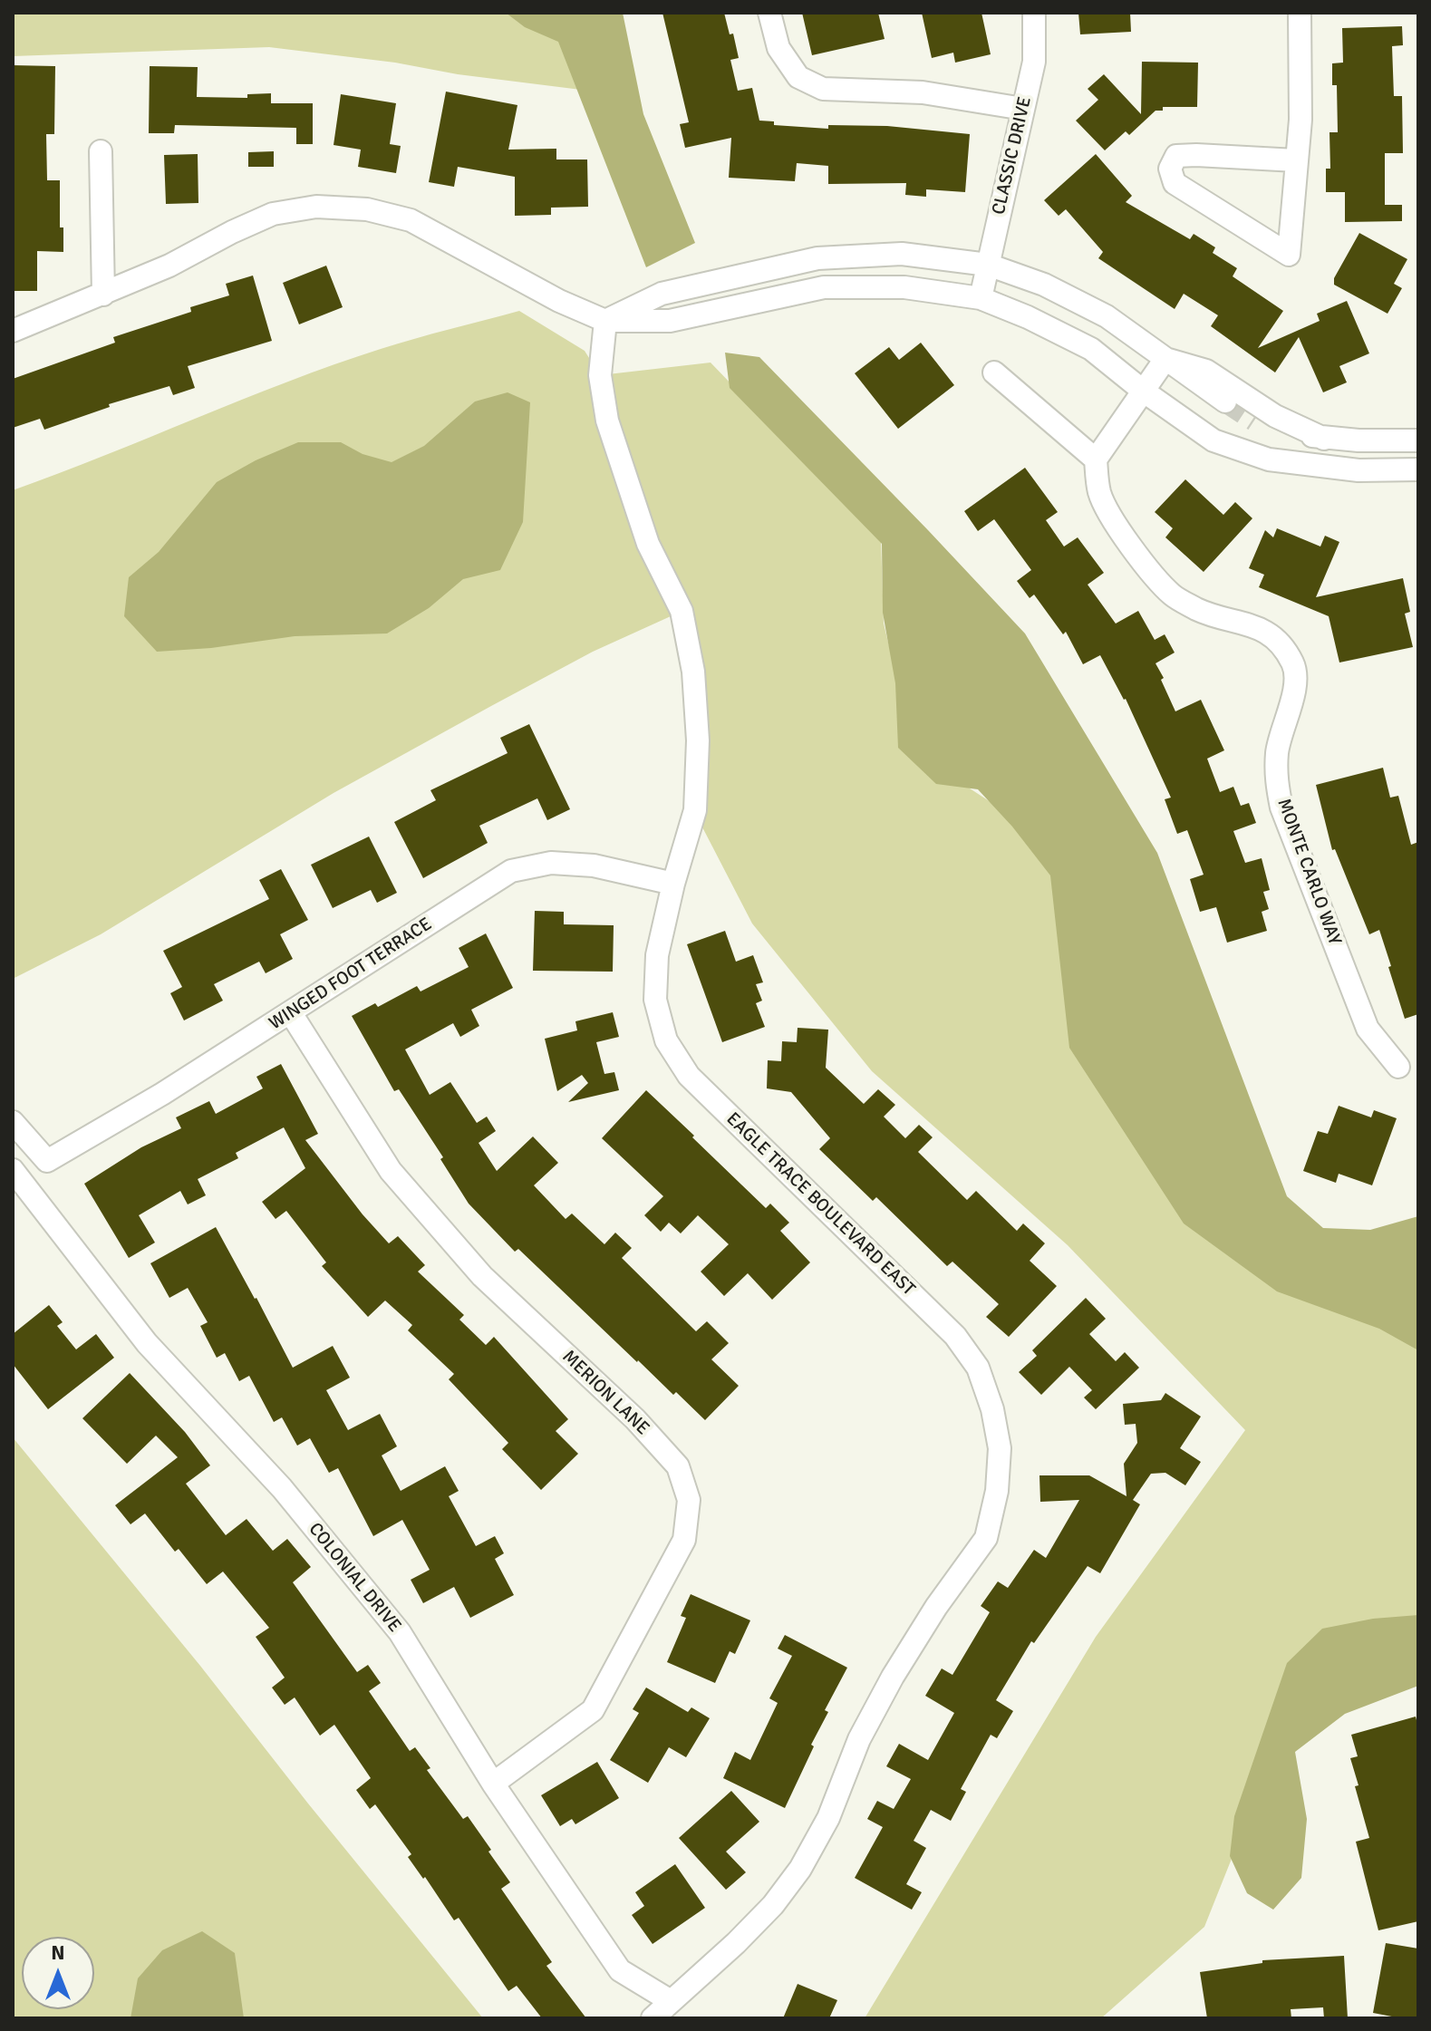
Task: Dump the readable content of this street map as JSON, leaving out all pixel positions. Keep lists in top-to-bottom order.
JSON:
{
  "streets": {
    "street": [
      "CLASSIC DRIVE",
      "MONTE CARLO WAY",
      "WINGED FOOT TERRACE",
      "EAGLE TRACE BOULEVARD EAST",
      "MERION LANE",
      "COLONIAL DRIVE"
    ]
  },
  "crossings": [
    ["WINGED FOOT TERRACE", "EAGLE TRACE BOULEVARD EAST"],
    ["WINGED FOOT TERRACE", "MERION LANE"],
    ["EAGLE TRACE BOULEVARD EAST", "COLONIAL DRIVE"],
    ["MERION LANE", "COLONIAL DRIVE"]
  ],
  "north": "top"
}
